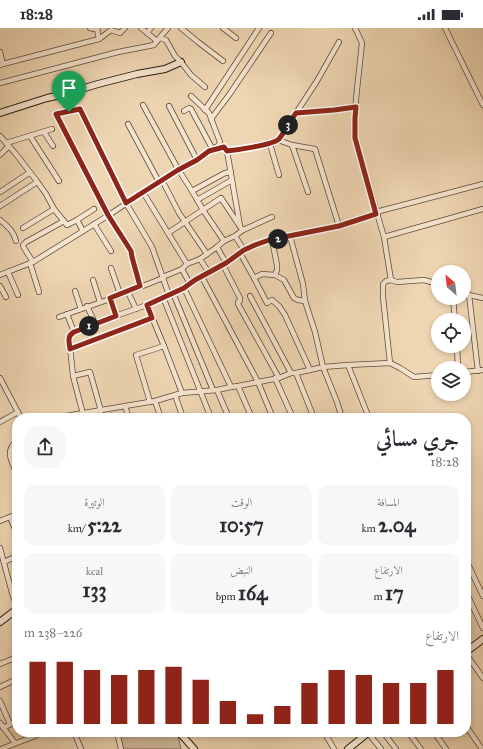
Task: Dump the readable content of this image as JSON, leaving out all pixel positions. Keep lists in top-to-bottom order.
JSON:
{
  "north": "top left",
  "page": {
    "status": "18:28",
    "pins": ["3", "2", "1"],
    "heading": ["جري مسائي", "18:28"],
    "stats": [
      ["المسافة", "2.04 km"],
      ["الوقت", "10:57"],
      ["الوتيرة", "5:22 /km"],
      ["الارتفاع", "17 m"],
      ["النبض", "164 bpm"],
      ["kcal", "133"]
    ],
    "chart": ["الارتفاع", "226–238 m"]
  }
}
